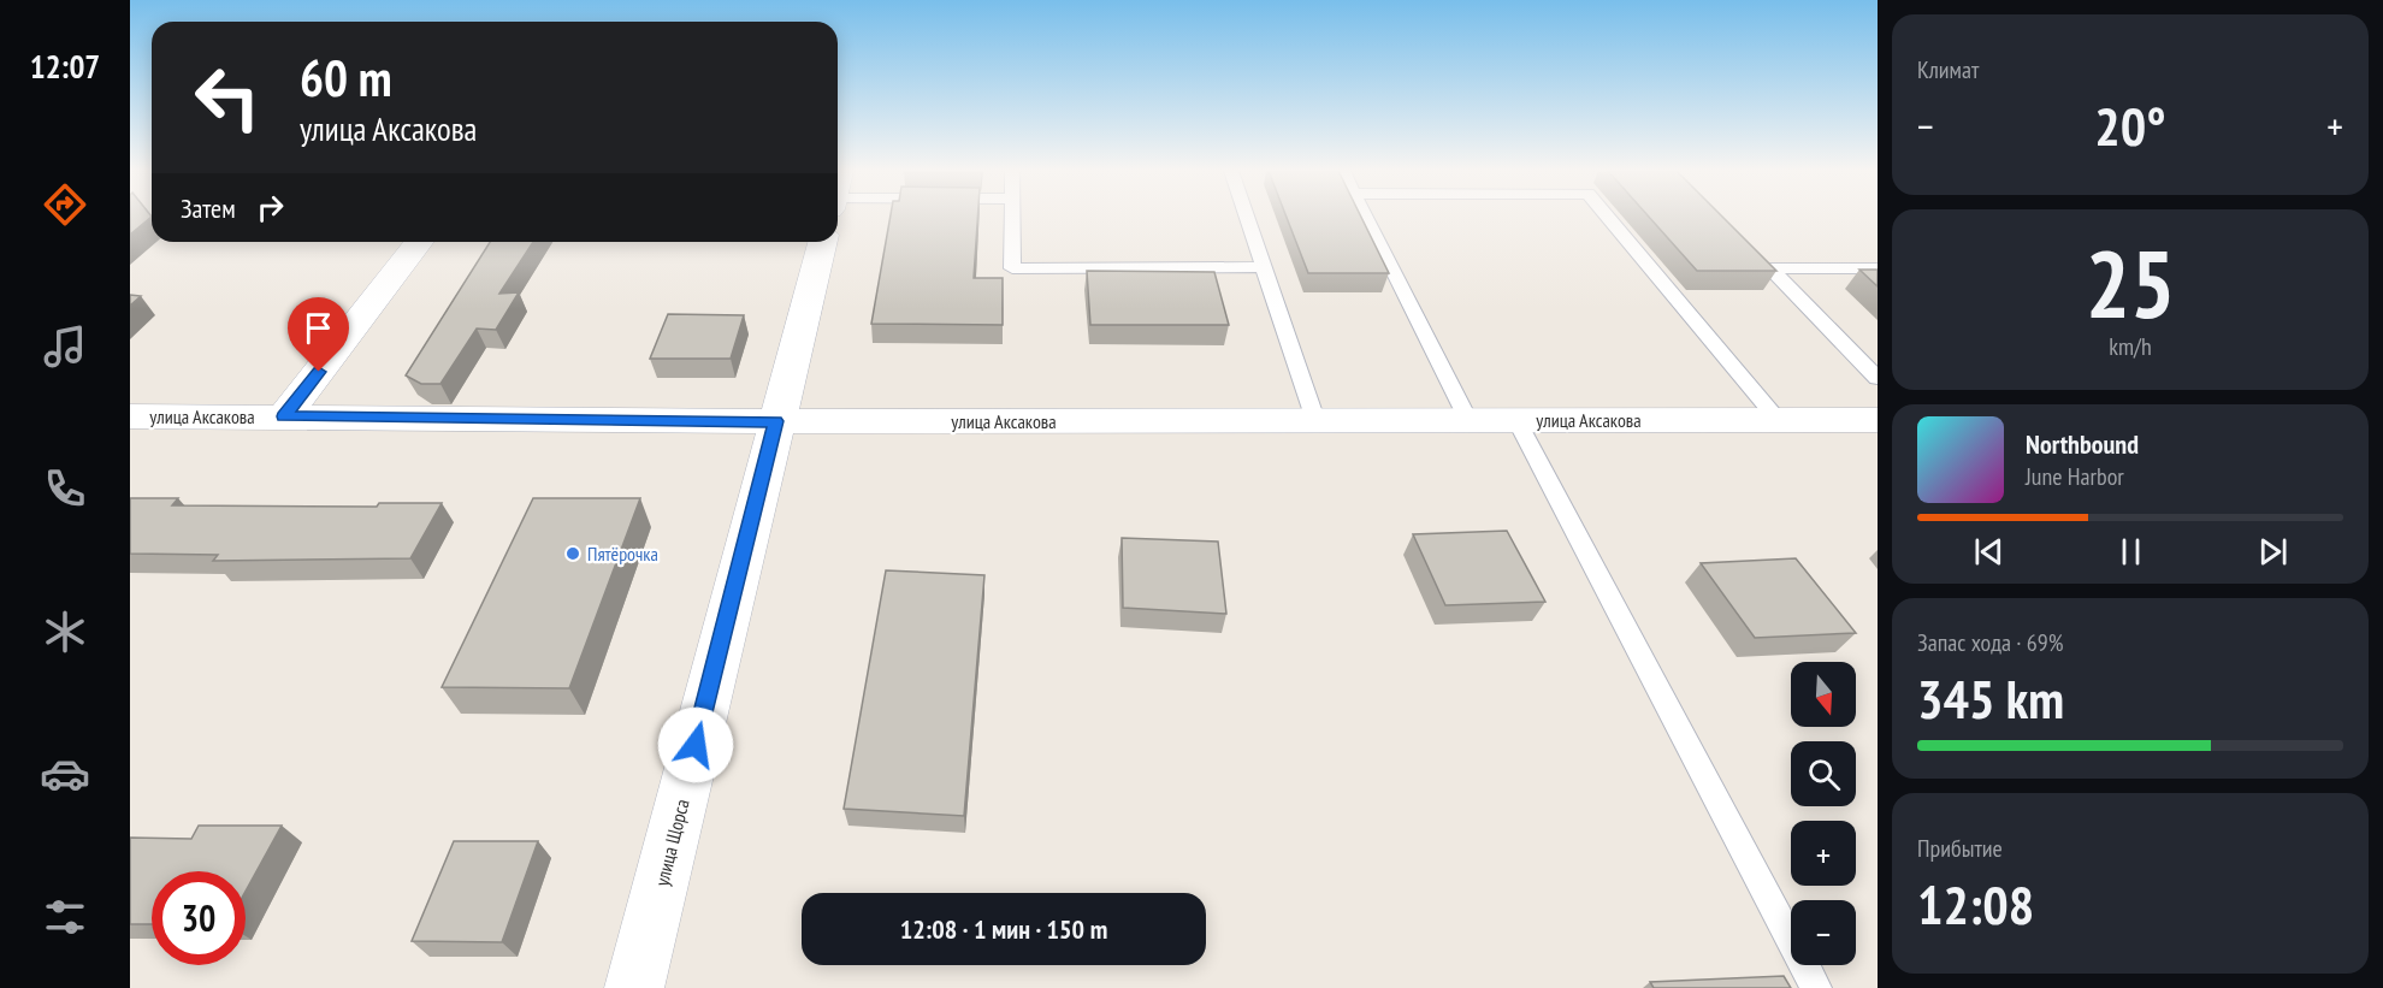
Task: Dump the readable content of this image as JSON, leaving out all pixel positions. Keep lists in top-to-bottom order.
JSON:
{
  "streets": {
    "street": ["улица Аксакова", "улица Щорса"]
  },
  "crossings": [
    ["улица Аксакова", "улица Щорса"]
  ],
  "places": ["Пятёрочка"],
  "north": "bottom",
  "page": {
    "tabs": "12:07",
    "tile": [
      "Климат",
      ["25", "km/h"],
      ["Запас хода · 69%", "345 km"],
      ["Прибытие", "12:08"]
    ],
    "turn": ["60 m", "улица Аксакова"],
    "heat": ["−", "20°", "+"],
    "then": "Затем",
    "song": ["Northbound", "June Harbor"],
    "map_buttons": ["+", "−"],
    "limit": "30",
    "trip": "12:08 · 1 мин · 150 m"
  }
}
